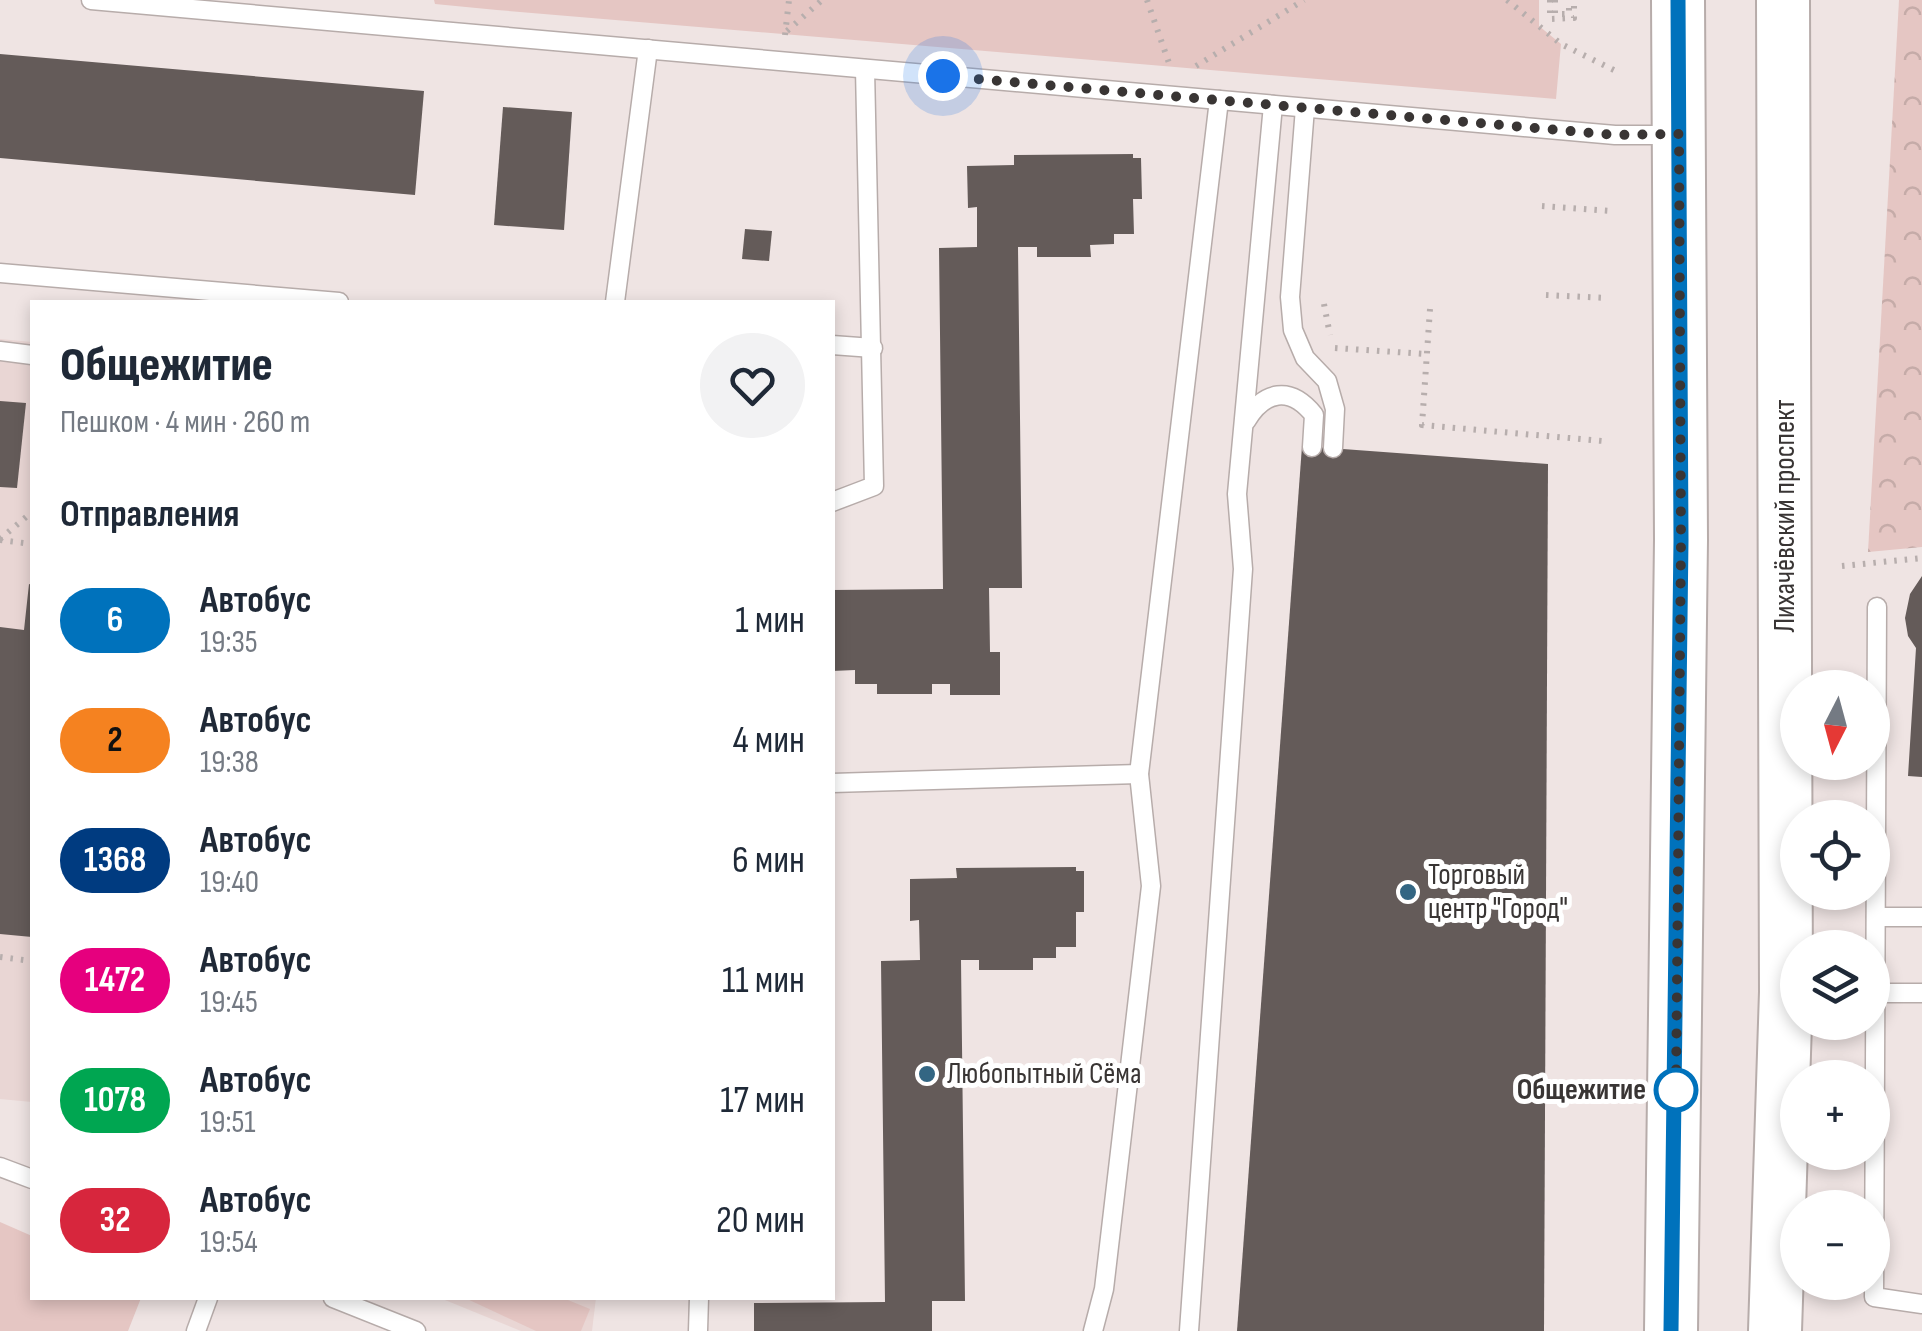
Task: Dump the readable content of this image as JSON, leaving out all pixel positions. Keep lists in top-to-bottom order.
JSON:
{
  "streets": {
    "main road": ["Лихачёвский проспект"]
  },
  "places": ["Торговый центр \"Город\"", "Любопытный Сёма", "Общежитие"],
  "lines": ["bus line 6"],
  "north": "bottom",
  "page": {
    "heading": [
      ["Общежитие", "Пешком · 4 мин · 260 m"],
      "Отправления"
    ],
    "list": [
      {
        "mark": "6",
        "name": "Автобус",
        "note": "19:35",
        "value": "1 мин"
      },
      {
        "mark": "2",
        "name": "Автобус",
        "note": "19:38",
        "value": "4 мин"
      },
      {
        "mark": "1368",
        "name": "Автобус",
        "note": "19:40",
        "value": "6 мин"
      },
      {
        "mark": "1472",
        "name": "Автобус",
        "note": "19:45",
        "value": "11 мин"
      },
      {
        "mark": "1078",
        "name": "Автобус",
        "note": "19:51",
        "value": "17 мин"
      },
      {
        "mark": "32",
        "name": "Автобус",
        "note": "19:54",
        "value": "20 мин"
      }
    ],
    "map_buttons": ["+", "−"]
  }
}
